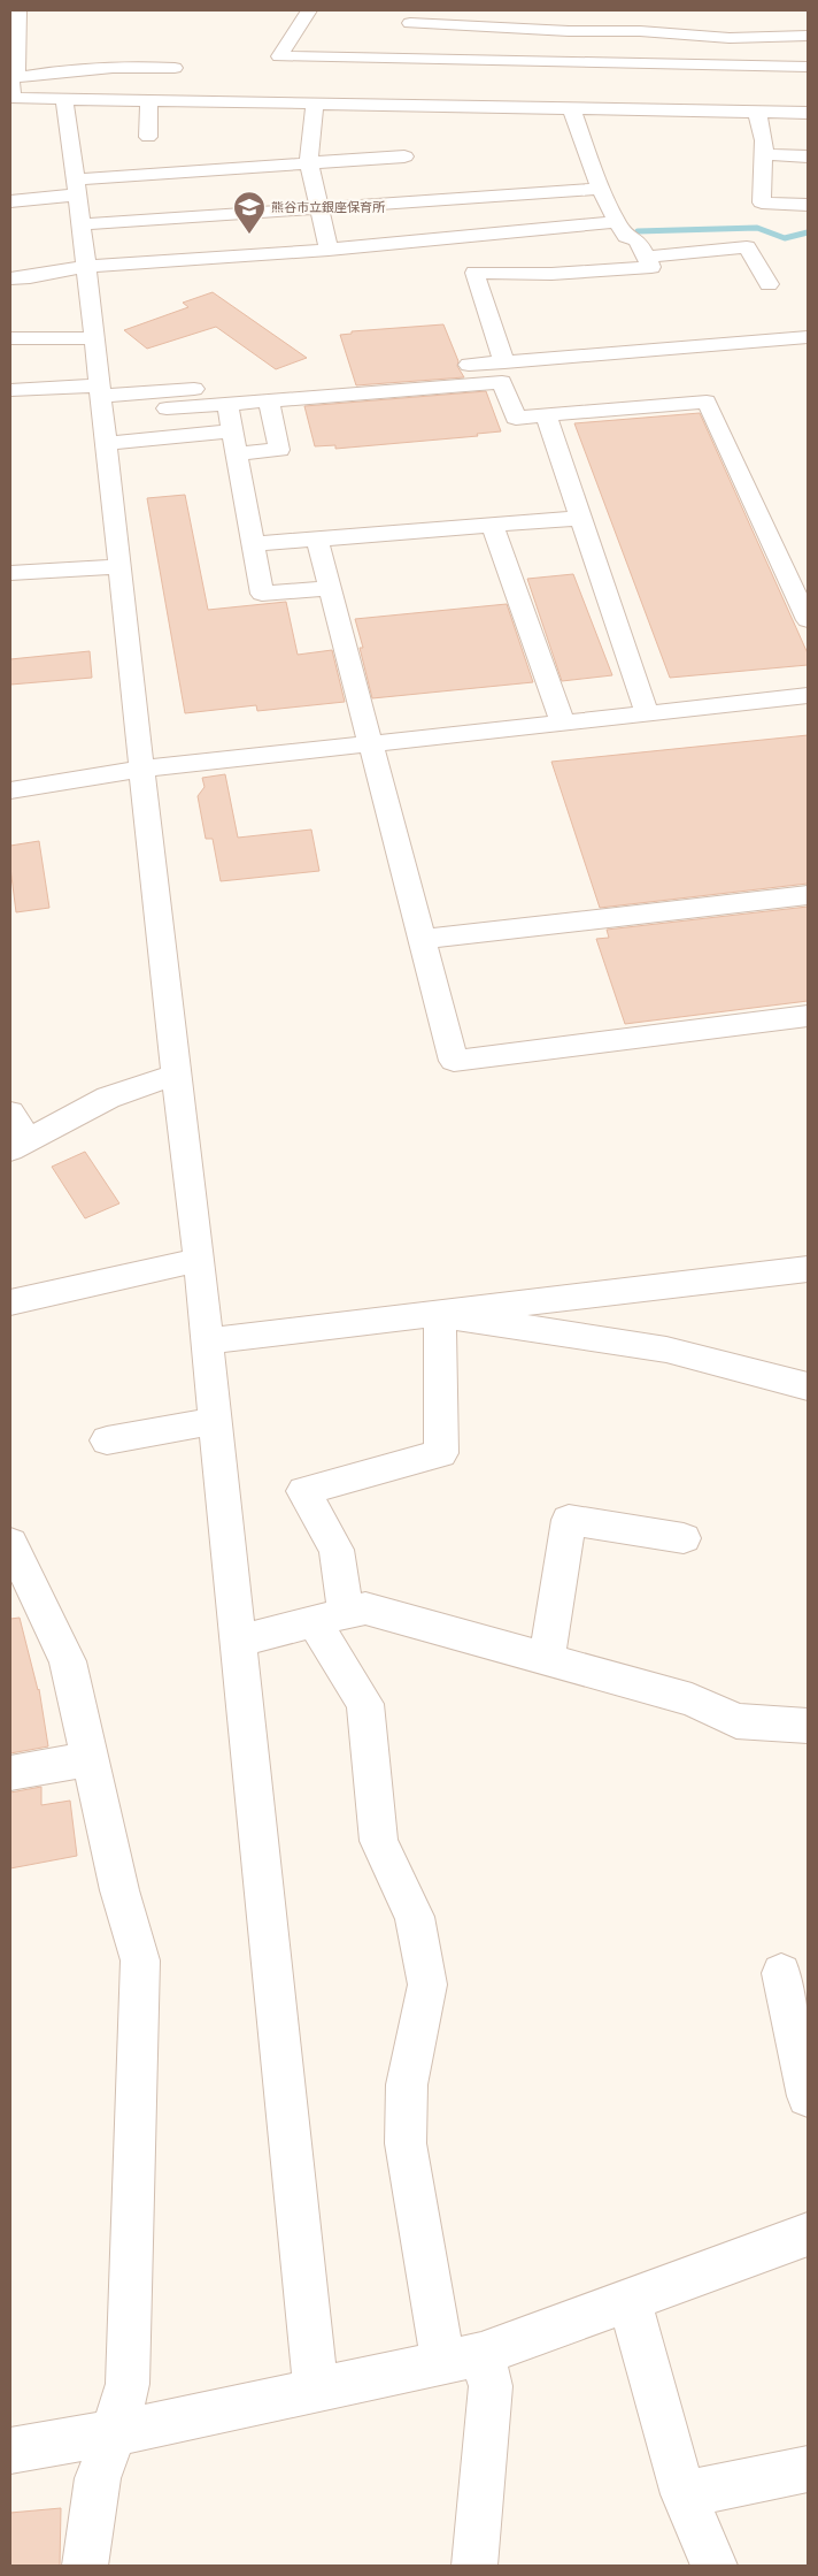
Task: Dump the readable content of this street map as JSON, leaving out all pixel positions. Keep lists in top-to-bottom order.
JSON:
{
  "places": {
    "school or university": ["熊谷市立銀座保育所"]
  }
}
